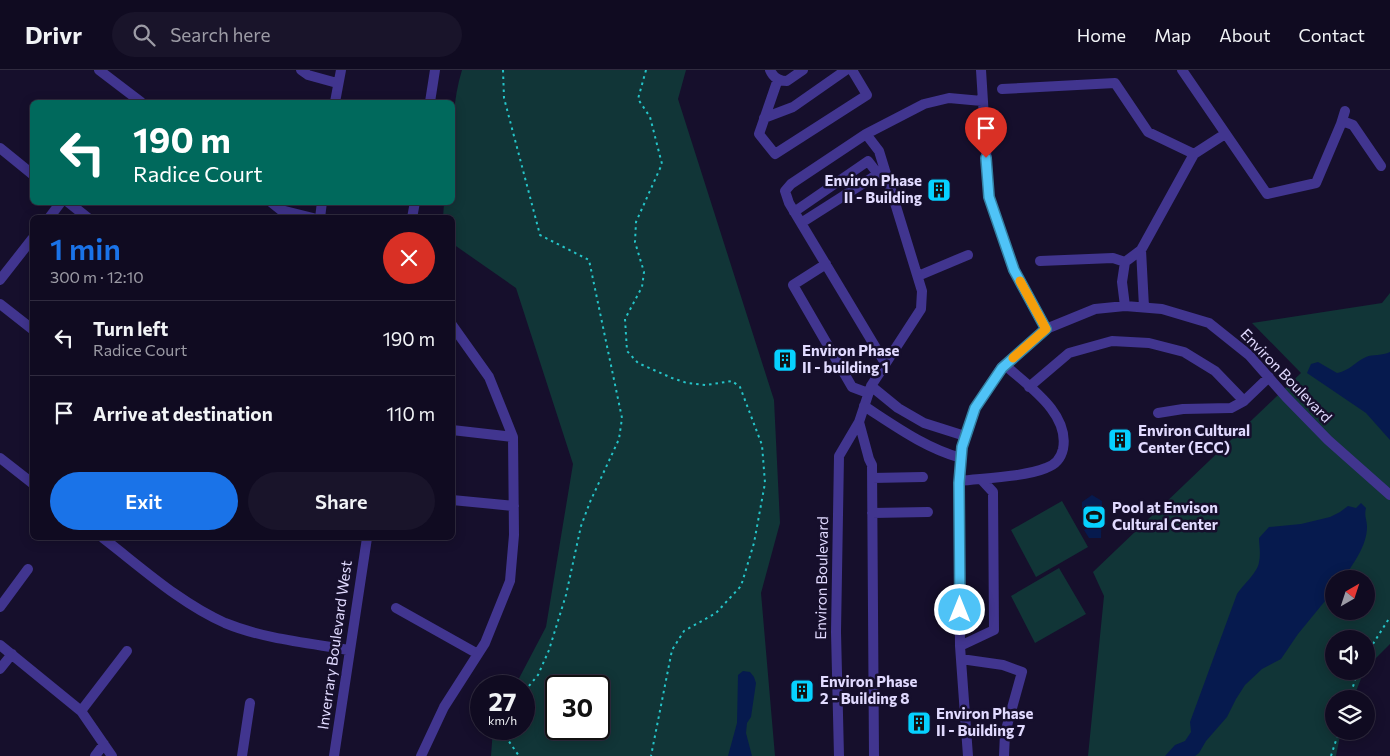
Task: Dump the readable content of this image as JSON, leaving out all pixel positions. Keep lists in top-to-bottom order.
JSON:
{
  "streets": {
    "street": ["Environ Boulevard", "Inverrary Boulevard West"]
  },
  "places": {
    "building": [
      "Environ Phase II - Building",
      "Environ Phase II - building 1",
      "Environ Cultural Center (ECC)",
      "Environ Phase 2 - Building 8",
      "Environ Phase II - Building 7"
    ],
    "sports": ["Pool at Envison Cultural Center"]
  },
  "north": "top right",
  "page": {
    "header": "Drivr",
    "search": "Search here",
    "nav": [
      "Home",
      "Map",
      "About",
      "Contact"
    ],
    "turn": ["190 m", "Radice Court"],
    "heading": ["1 min", "300 m · 12:10"],
    "list": [
      {
        "name": "Turn left",
        "note": "Radice Court",
        "value": "190 m"
      },
      {
        "name": "Arrive at destination",
        "value": "110 m"
      }
    ],
    "buttons": ["Exit", "Share"],
    "speed": "27 km/h",
    "limit": "30"
  }
}
